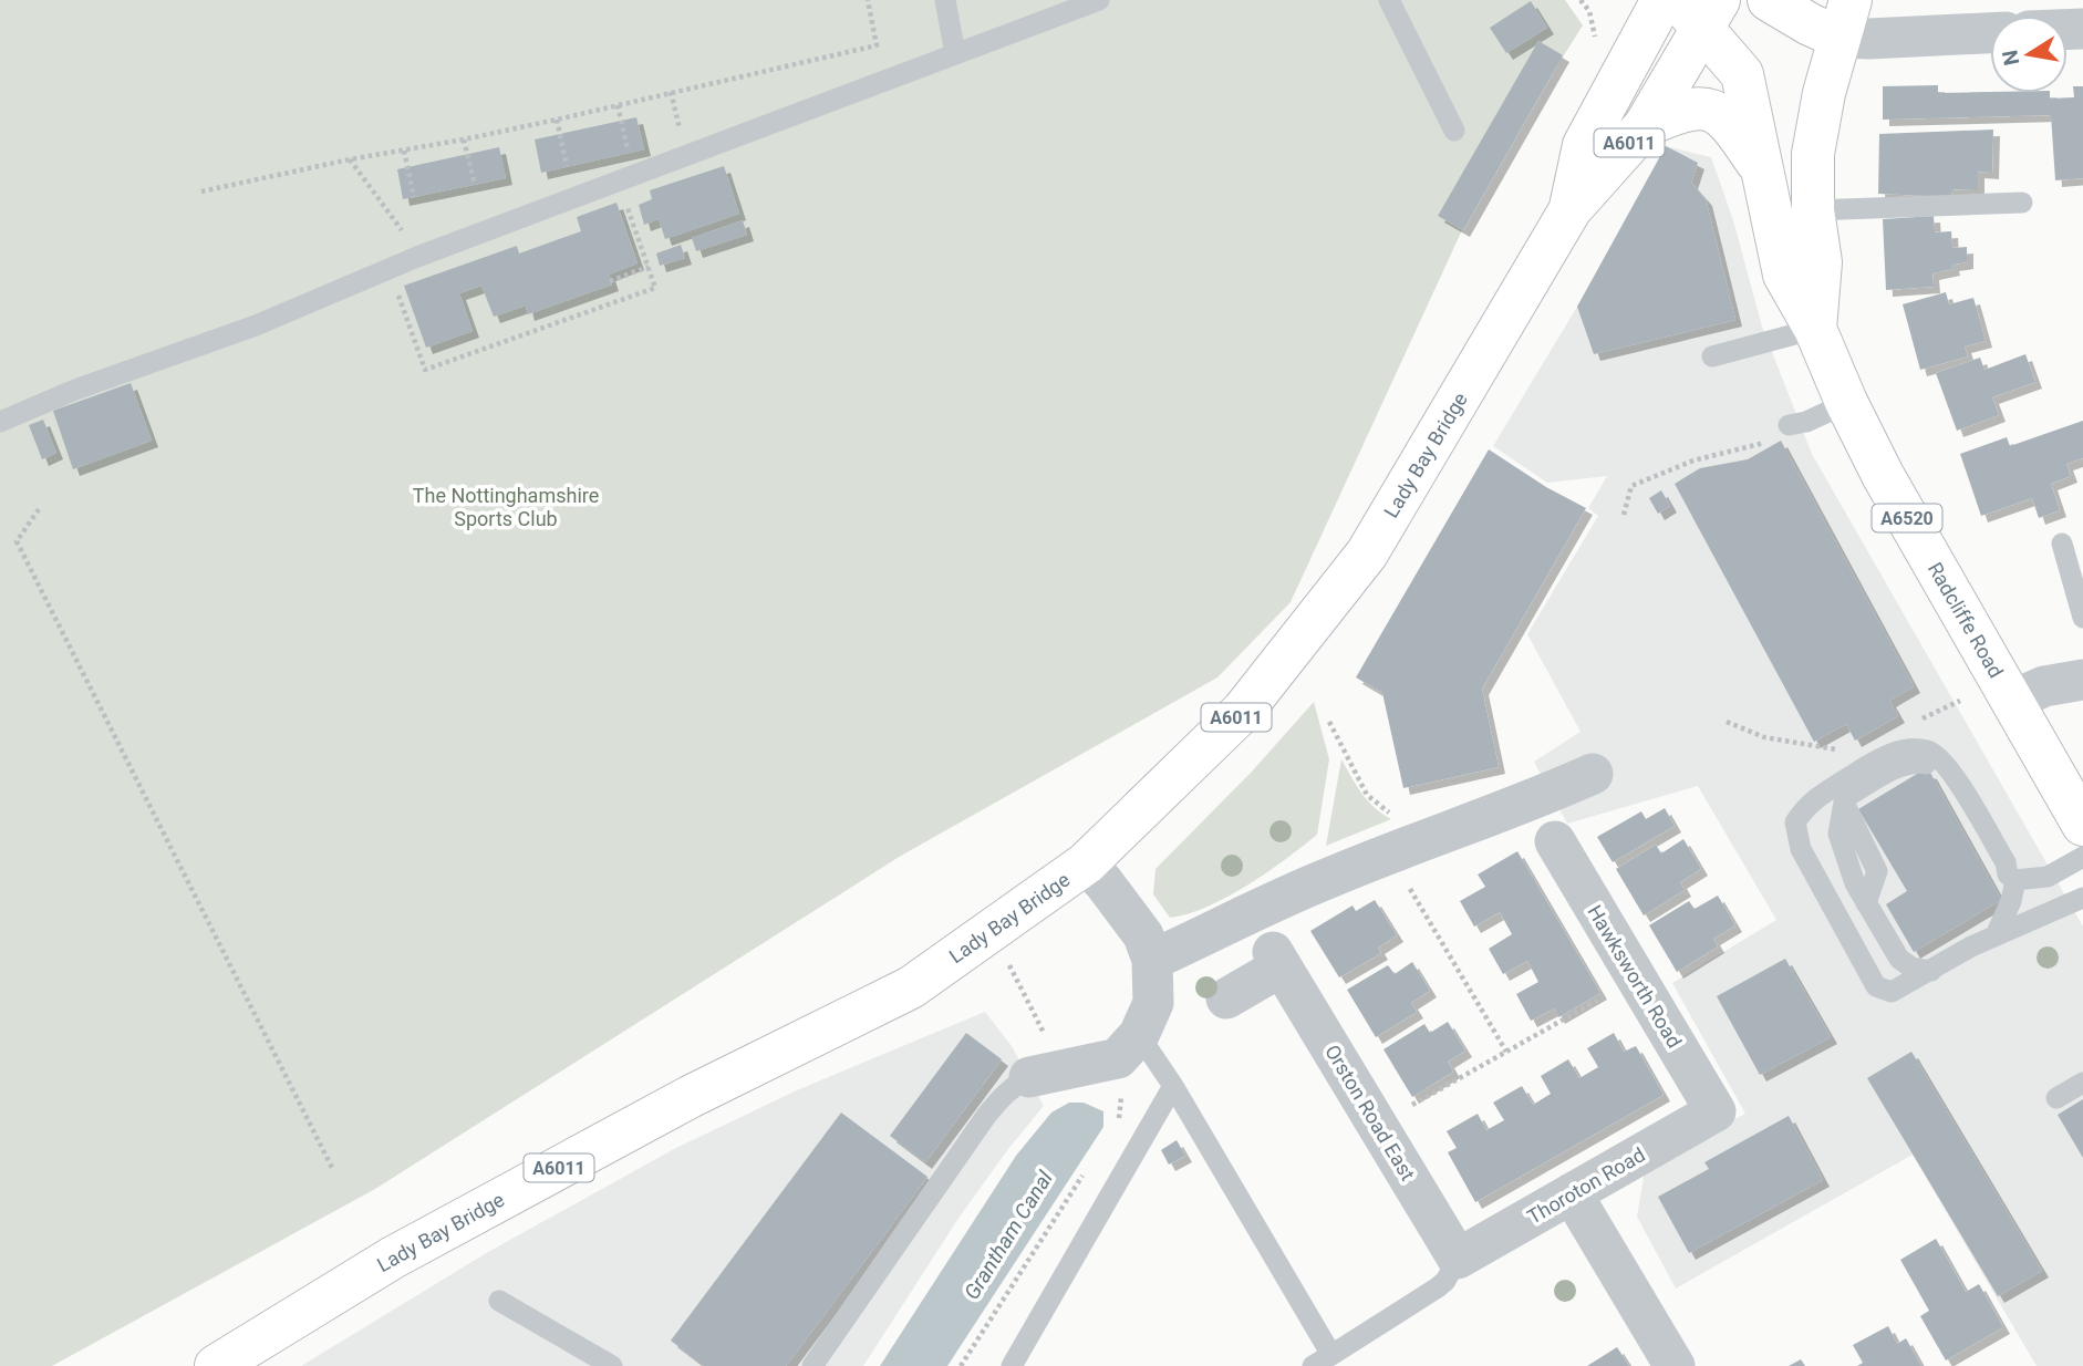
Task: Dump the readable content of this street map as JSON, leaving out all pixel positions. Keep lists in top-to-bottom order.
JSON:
{
  "streets": {
    "main road": [
      "A6011",
      "Lady Bay Bridge",
      "A6520",
      "Radcliffe Road"
    ],
    "street": ["Hawksworth Road", "Orston Road East", "Thoroton Road"]
  },
  "crossings": [
    ["Lady Bay Bridge", "Radcliffe Road"],
    ["Hawksworth Road", "Thoroton Road"],
    ["Orston Road East", "Thoroton Road"]
  ],
  "water": ["Grantham Canal"],
  "parks": ["The Nottinghamshire Sports Club"],
  "north": "left"
}
